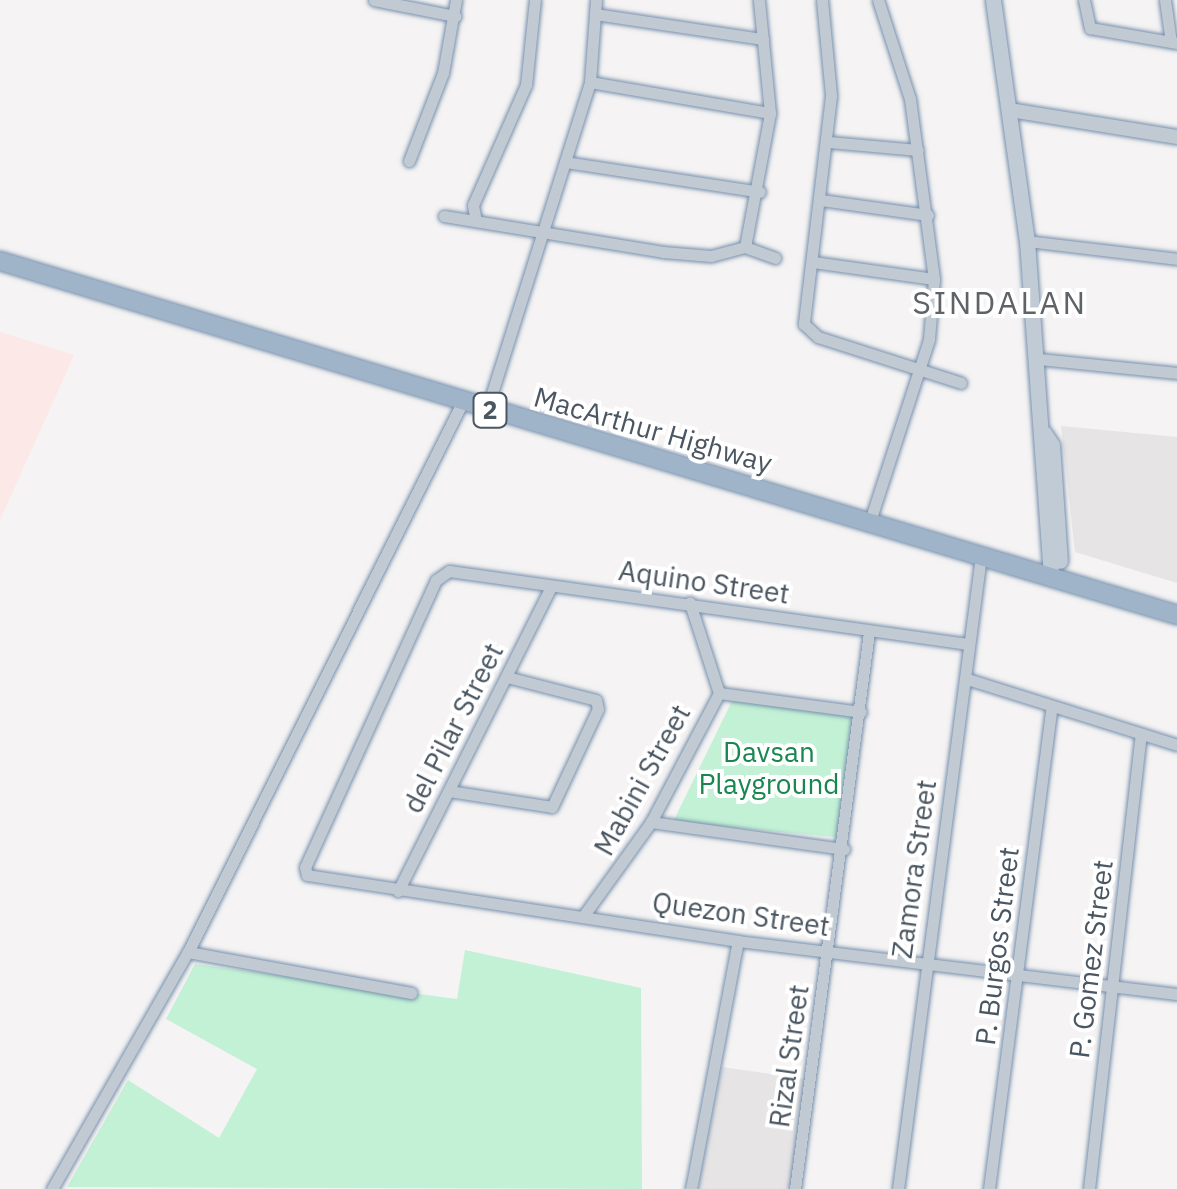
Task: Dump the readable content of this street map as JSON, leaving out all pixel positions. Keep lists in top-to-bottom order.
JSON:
{
  "streets": {
    "highway": ["2", "MacArthur Highway"],
    "street": [
      "Aquino Street",
      "del Pilar Street",
      "Mabini Street",
      "Zamora Street",
      "Quezon Street",
      "P. Burgos Street",
      "P. Gomez Street",
      "Rizal Street"
    ]
  },
  "crossings": [
    ["MacArthur Highway", "Zamora Street"],
    ["Aquino Street", "del Pilar Street"],
    ["Aquino Street", "Mabini Street"],
    ["Aquino Street", "Zamora Street"],
    ["Aquino Street", "Quezon Street"],
    ["Aquino Street", "Rizal Street"],
    ["del Pilar Street", "Quezon Street"],
    ["Mabini Street", "Quezon Street"],
    ["Zamora Street", "Quezon Street"],
    ["Quezon Street", "P. Burgos Street"],
    ["Quezon Street", "P. Gomez Street"],
    ["Quezon Street", "Rizal Street"]
  ],
  "districts": ["SINDALAN"],
  "parks": ["Davsan Playground"]
}
